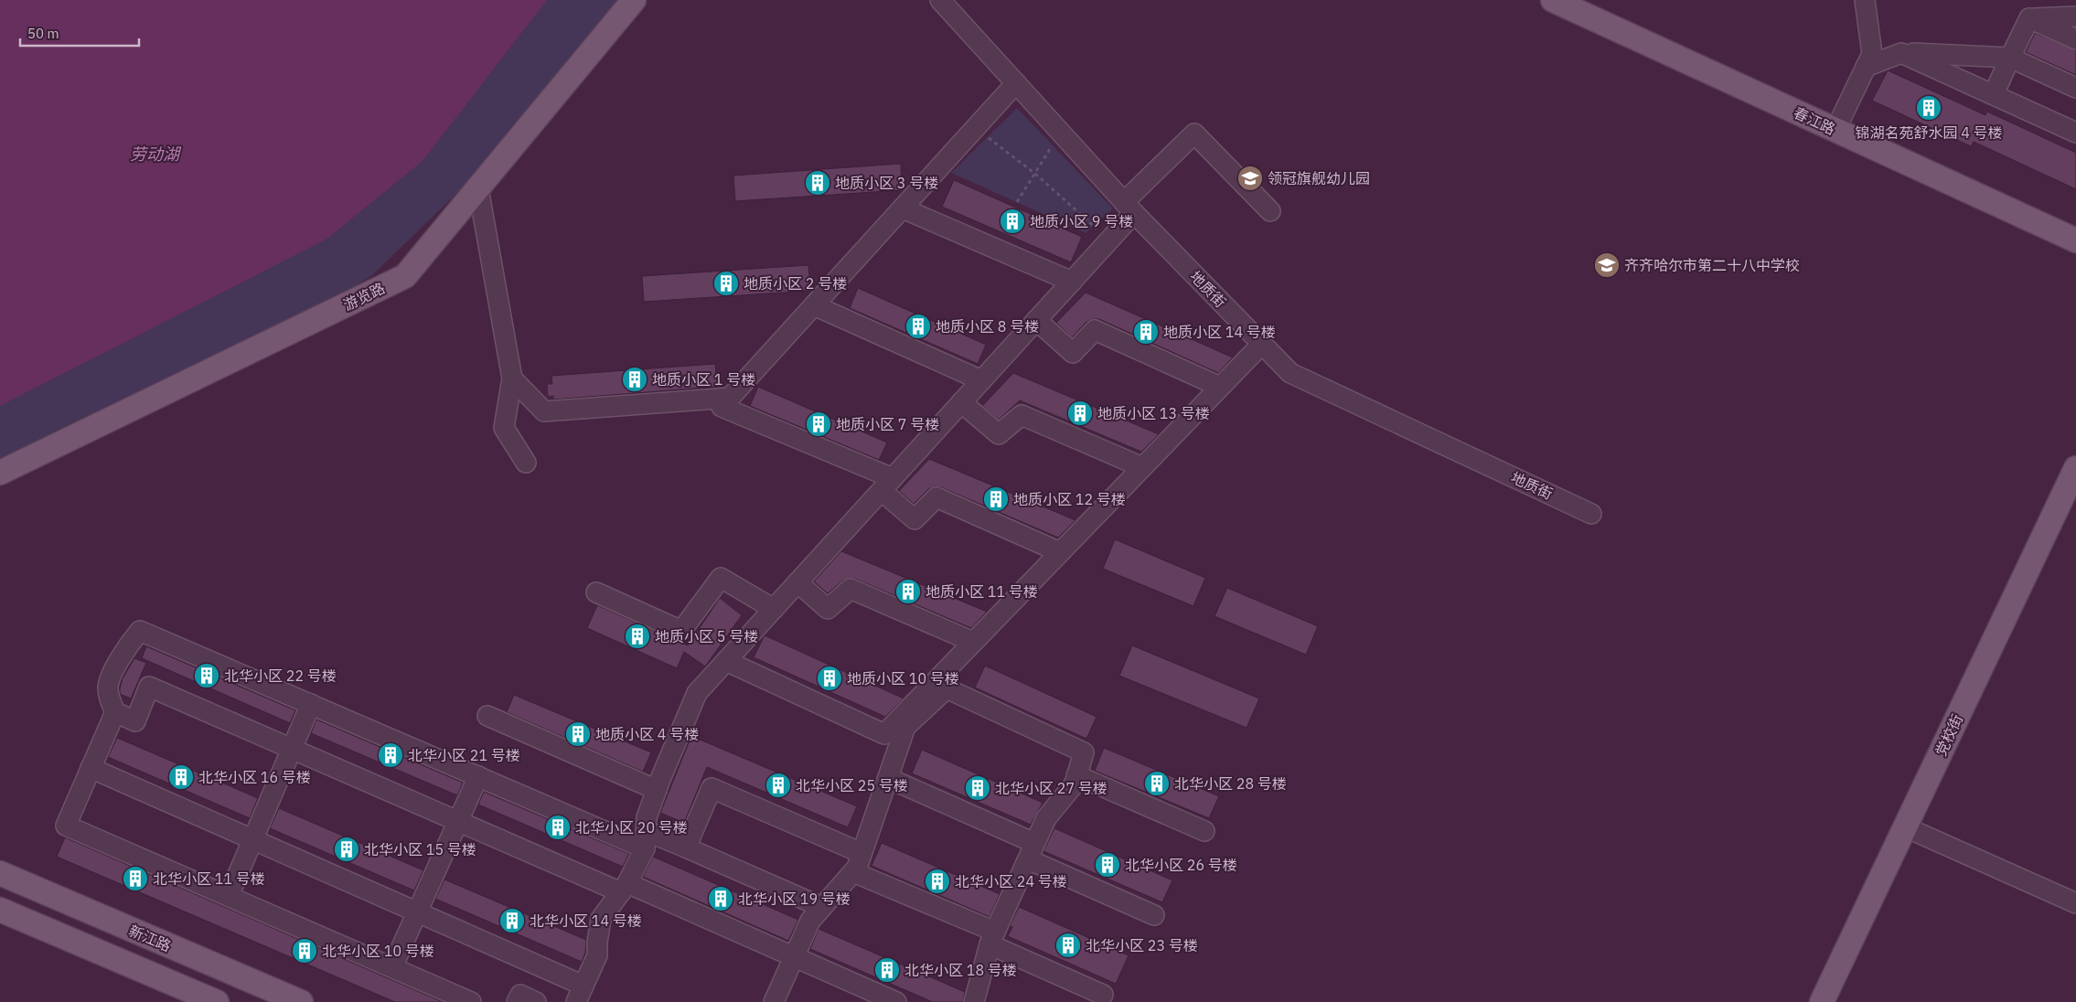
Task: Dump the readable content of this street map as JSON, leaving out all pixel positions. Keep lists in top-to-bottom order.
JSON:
{
  "streets": {
    "main road": [
      "春江路",
      "游览路",
      "党校街",
      "新江路"
    ],
    "street": ["地质街"]
  },
  "water": ["劳动湖"],
  "places": {
    "building": [
      "锦湖名苑舒水园 4 号楼",
      "地质小区 3 号楼",
      "地质小区 9 号楼",
      "地质小区 2 号楼",
      "地质小区 8 号楼",
      "地质小区 14 号楼",
      "地质小区 1 号楼",
      "地质小区 13 号楼",
      "地质小区 7 号楼",
      "地质小区 12 号楼",
      "地质小区 11 号楼",
      "地质小区 5 号楼",
      "北华小区 22 号楼",
      "地质小区 10 号楼",
      "地质小区 4 号楼",
      "北华小区 21 号楼",
      "北华小区 16 号楼",
      "北华小区 28 号楼",
      "北华小区 25 号楼",
      "北华小区 27 号楼",
      "北华小区 20 号楼",
      "北华小区 15 号楼",
      "北华小区 26 号楼",
      "北华小区 11 号楼",
      "北华小区 24 号楼",
      "北华小区 19 号楼",
      "北华小区 14 号楼",
      "北华小区 23 号楼",
      "北华小区 10 号楼",
      "北华小区 18 号楼"
    ],
    "school or university": ["领冠旗舰幼儿园", "齐齐哈尔市第二十八中学校"]
  },
  "scale_bar": "50 m"
}
